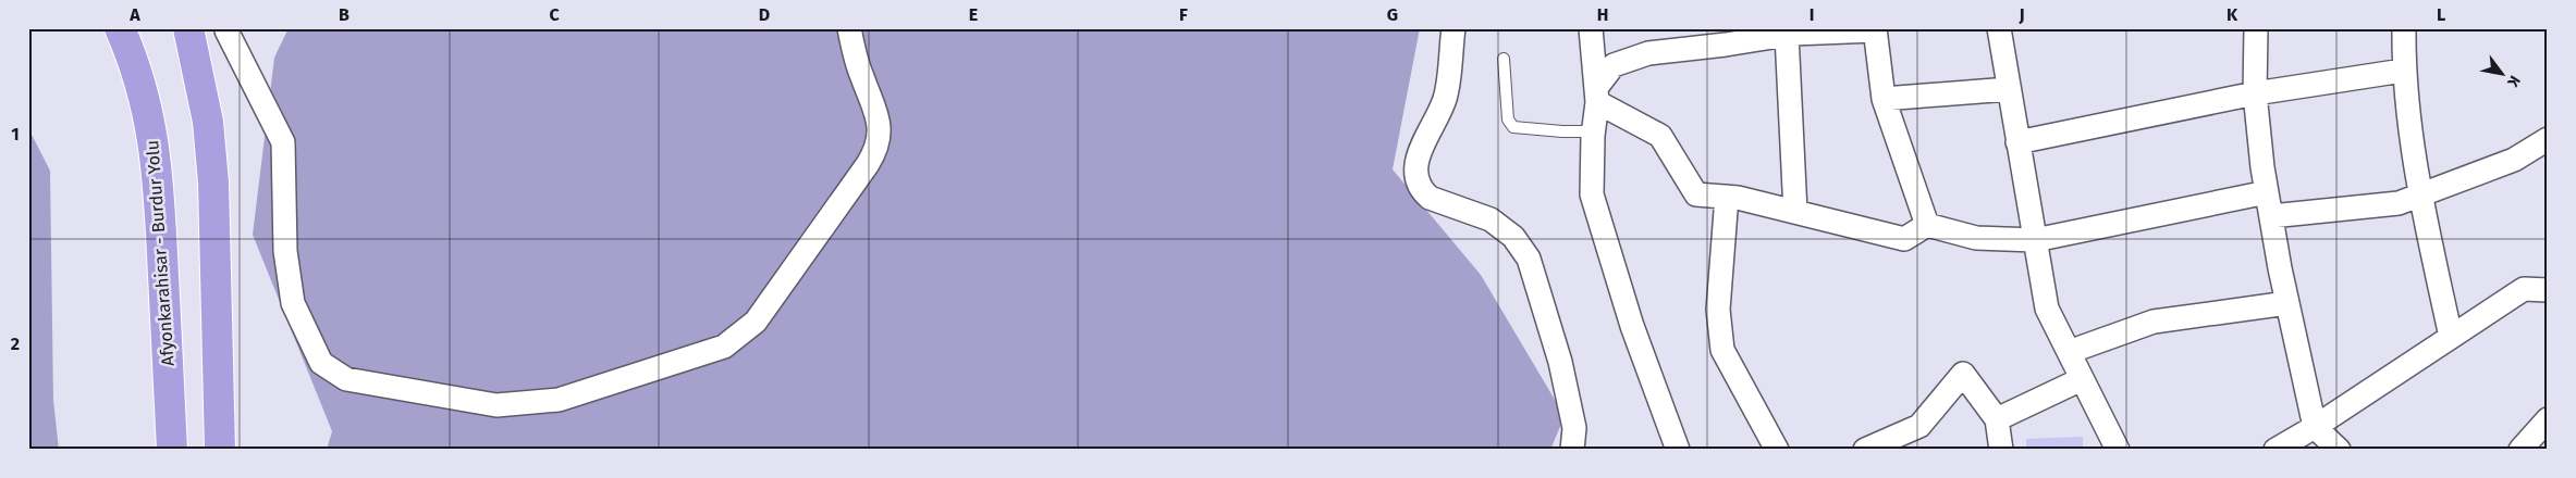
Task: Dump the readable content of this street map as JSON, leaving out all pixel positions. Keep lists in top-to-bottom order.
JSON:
{
  "streets": {
    "highway": ["Afyonkarahisar - Burdur Yolu"]
  },
  "north": "bottom right",
  "grid": {
    "columns": [
      "A",
      "B",
      "C",
      "D",
      "E",
      "F",
      "G",
      "H",
      "I",
      "J",
      "K",
      "L"
    ],
    "rows": ["1", "2"]
  }
}
